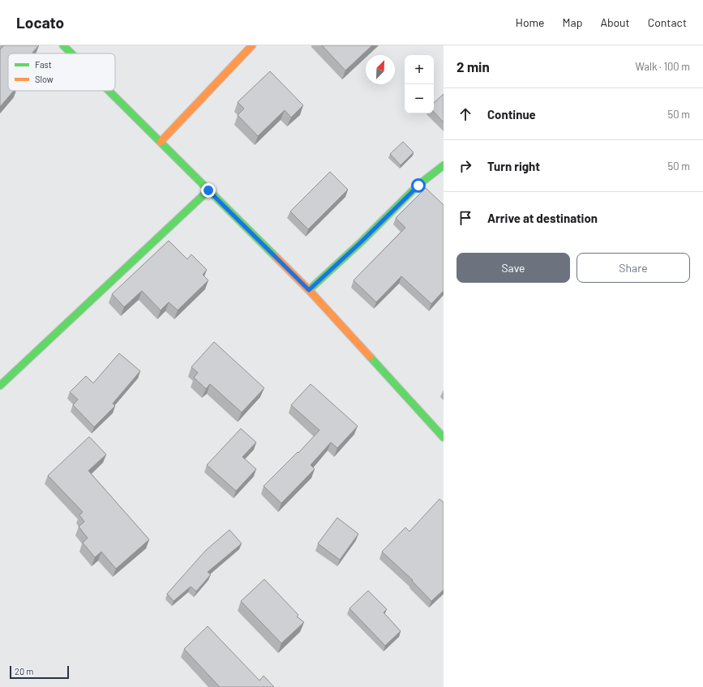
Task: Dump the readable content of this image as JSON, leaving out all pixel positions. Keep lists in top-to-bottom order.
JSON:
{
  "legend": ["Fast", "Slow"],
  "scale_bar": "20 m",
  "north": "top right",
  "page": {
    "header": "Locato",
    "nav": [
      "Home",
      "Map",
      "About",
      "Contact"
    ],
    "heading": ["2 min", "Walk · 100 m"],
    "map_buttons": ["+", "−"],
    "list": [
      ["Continue", "50 m"],
      ["Turn right", "50 m"],
      "Arrive at destination"
    ],
    "buttons": ["Save", "Share"],
    "scale": "20 m"
  }
}
